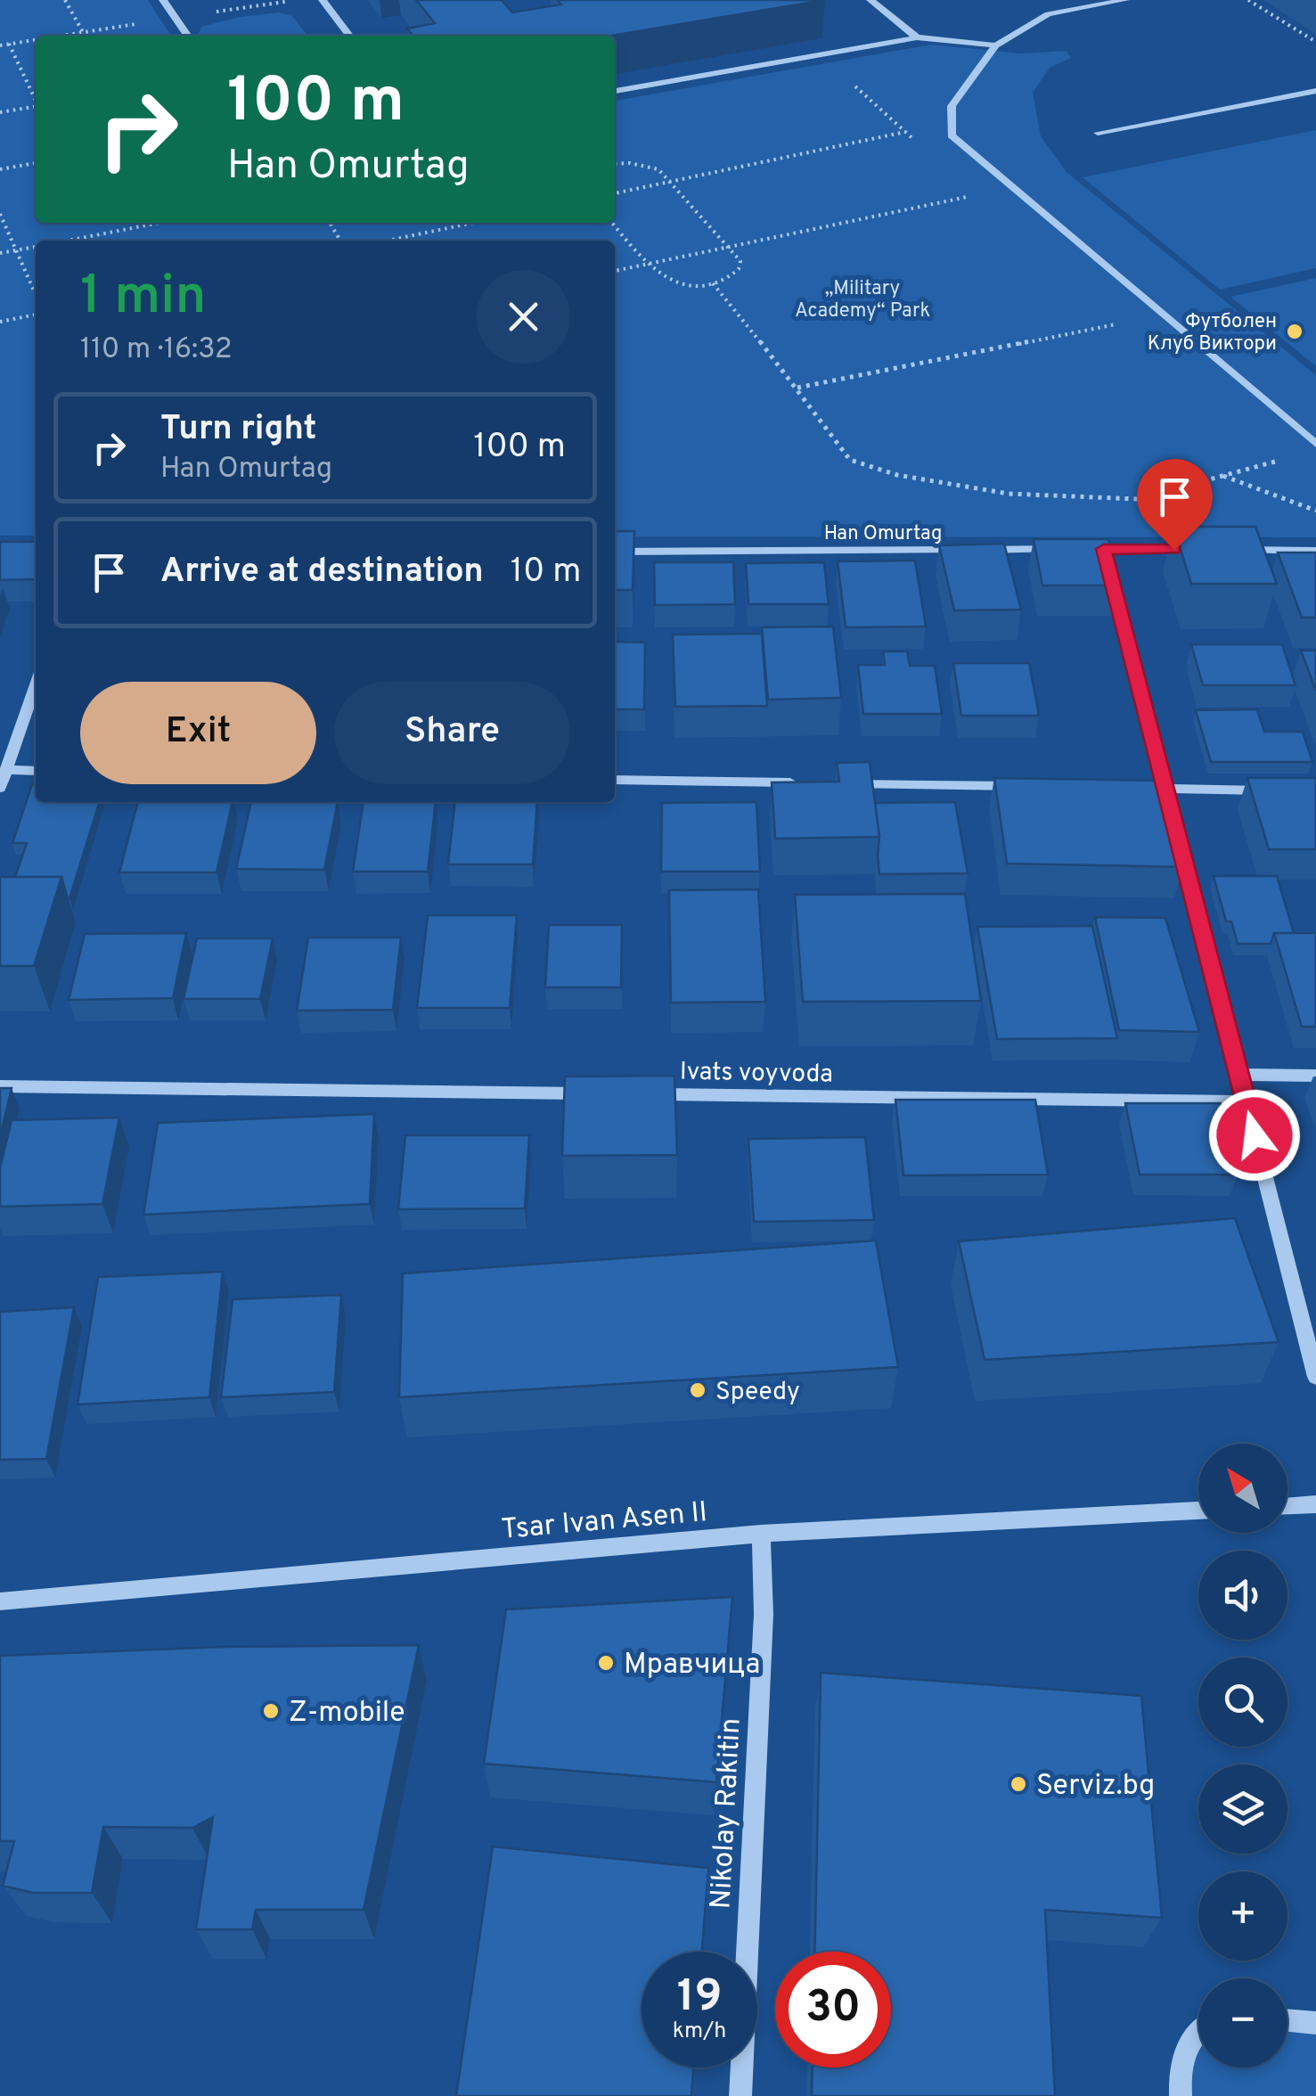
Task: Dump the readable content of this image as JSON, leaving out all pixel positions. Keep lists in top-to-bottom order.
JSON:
{
  "streets": {
    "street": [
      "Han Omurtag",
      "Ivats voyvoda",
      "Tsar Ivan Asen II",
      "Nikolay Rakitin"
    ]
  },
  "crossings": [
    ["Tsar Ivan Asen II", "Nikolay Rakitin"]
  ],
  "parks": ["„Military Academy“ Park"],
  "places": [
    "Футболен Клуб Виктори",
    "Speedy",
    "Мравчица",
    "Z-mobile",
    "Serviz.bg"
  ],
  "north": "top left",
  "page": {
    "turn": ["100 m", "Han Omurtag"],
    "heading": ["1 min", "110 m · 16:32"],
    "list": [
      {
        "name": "Turn right",
        "note": "Han Omurtag",
        "value": "100 m"
      },
      {
        "name": "Arrive at destination",
        "value": "10 m"
      }
    ],
    "buttons": ["Exit", "Share"],
    "map_buttons": ["+", "−"],
    "speed": "19 km/h",
    "limit": "30"
  }
}
